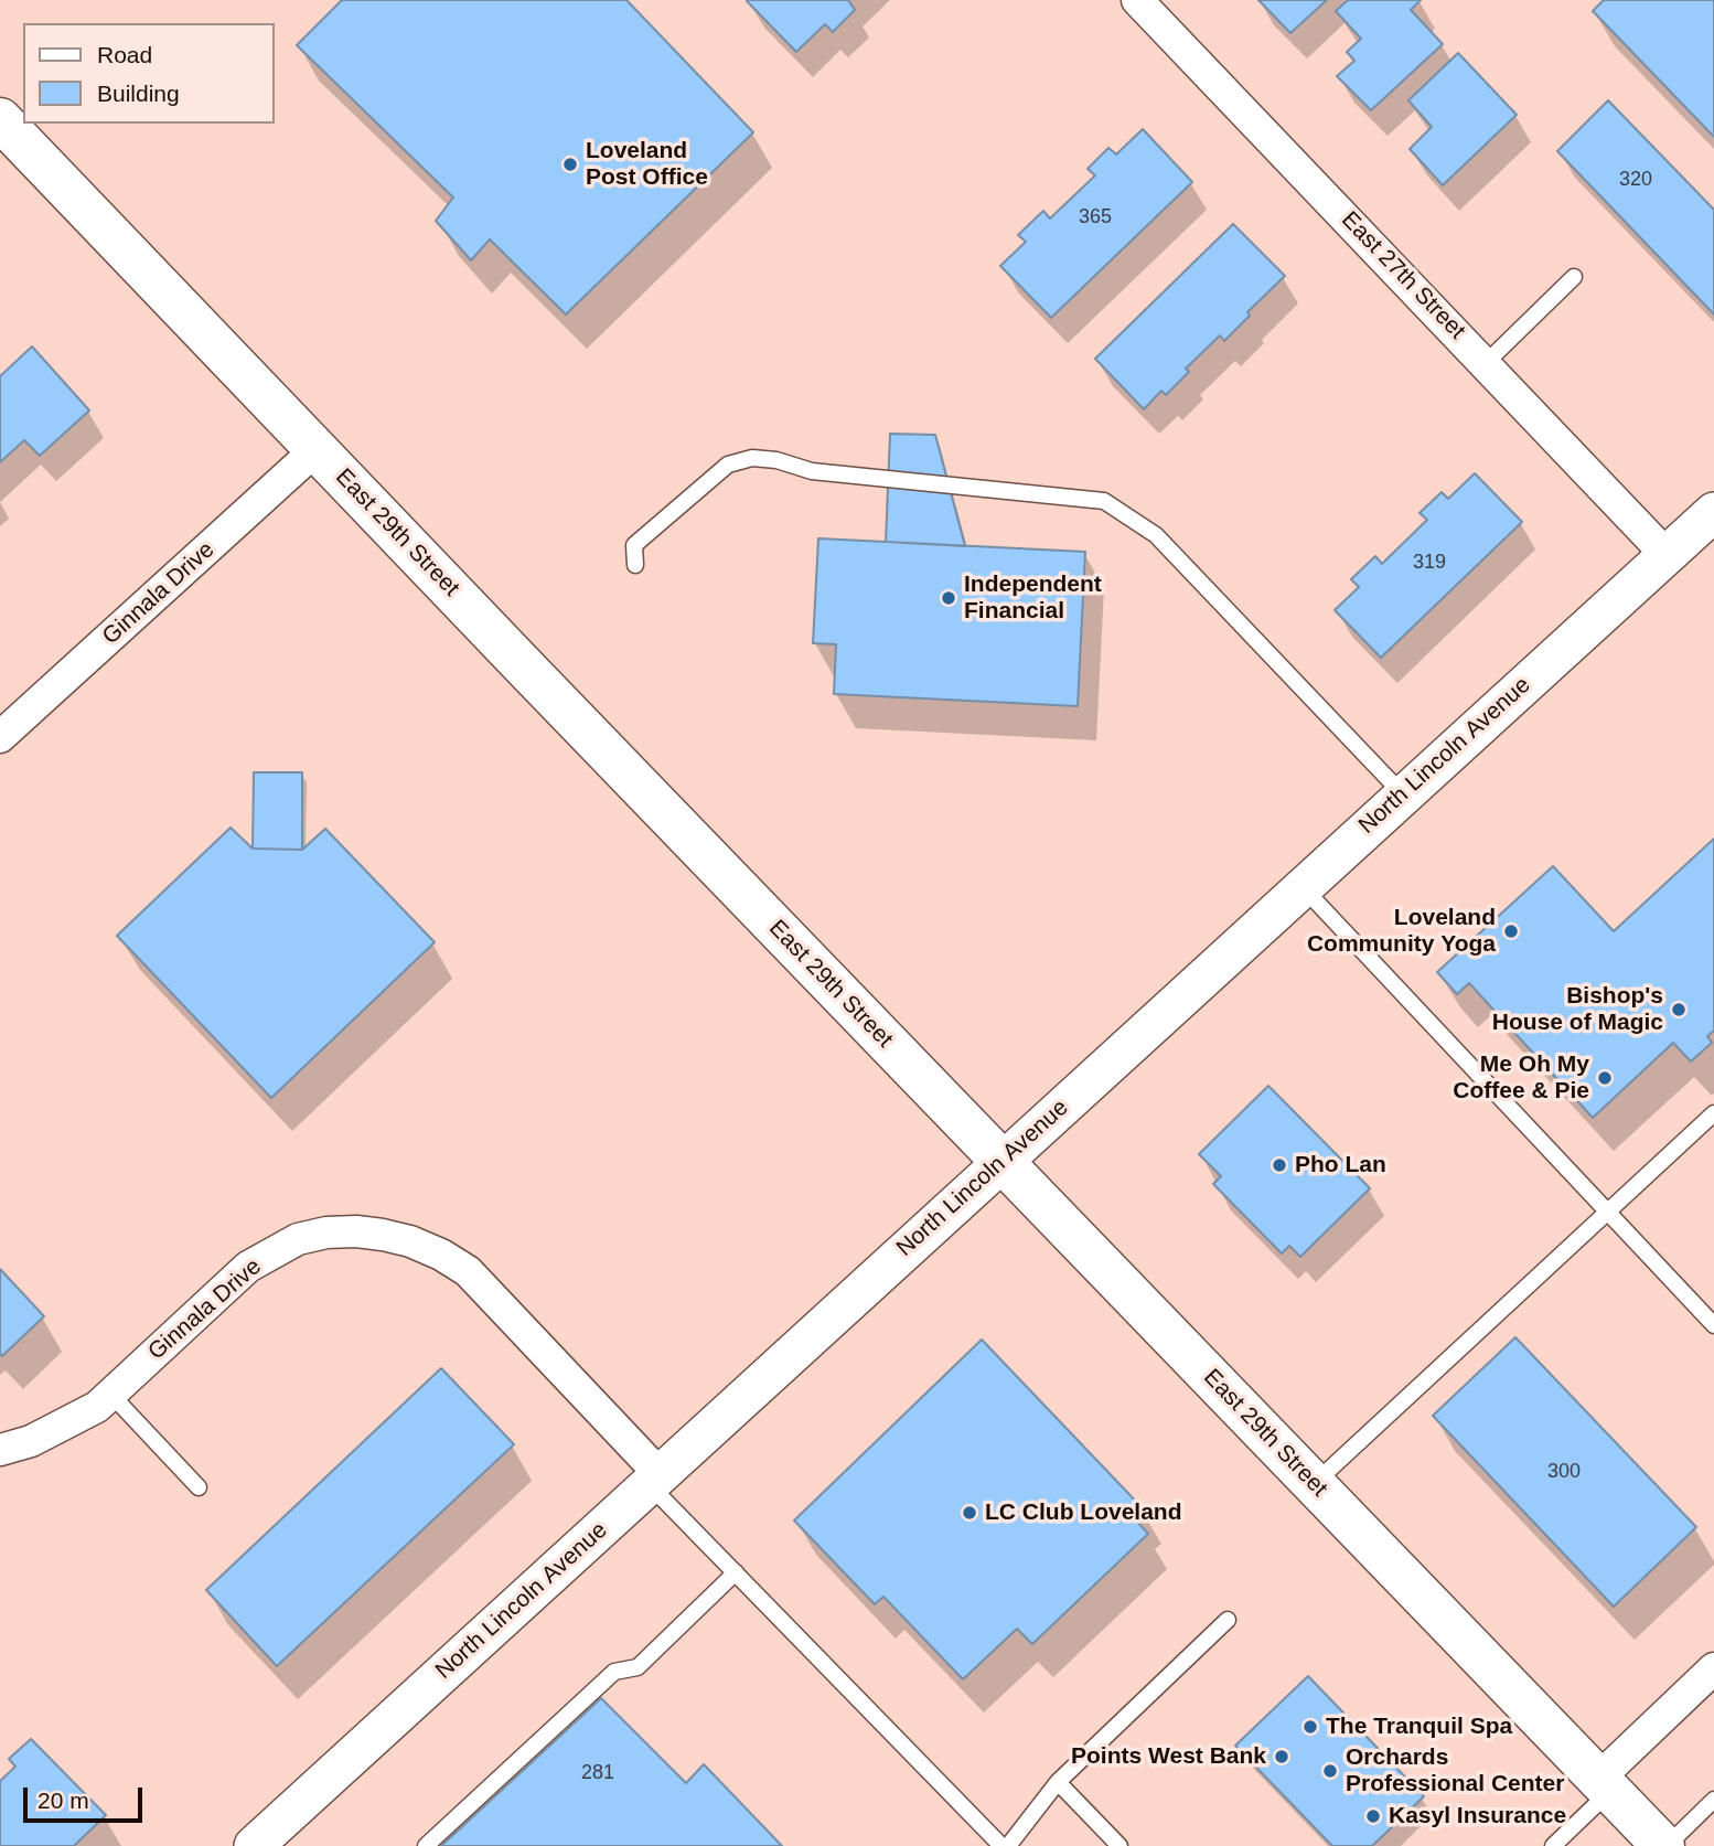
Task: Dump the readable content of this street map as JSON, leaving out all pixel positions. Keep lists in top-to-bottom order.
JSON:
{
  "streets": {
    "main road": ["East 29th Street"],
    "street": ["East 27th Street", "Ginnala Drive", "North Lincoln Avenue"]
  },
  "crossings": [
    ["East 27th Street", "North Lincoln Avenue"],
    ["East 29th Street", "Ginnala Drive"],
    ["East 29th Street", "North Lincoln Avenue"],
    ["Ginnala Drive", "North Lincoln Avenue"]
  ],
  "places": [
    "Loveland Post Office",
    "Independent Financial",
    "Loveland Community Yoga",
    "Bishop's House of Magic",
    "Me Oh My Coffee & Pie",
    "Pho Lan",
    "LC Club Loveland",
    "The Tranquil Spa",
    "Points West Bank",
    "Orchards Professional Center",
    "Kasyl Insurance"
  ],
  "house_numbers": [
    "320",
    "365",
    "319",
    "300",
    "281"
  ],
  "legend": ["Road", "Building"],
  "scale_bar": "20 m"
}
